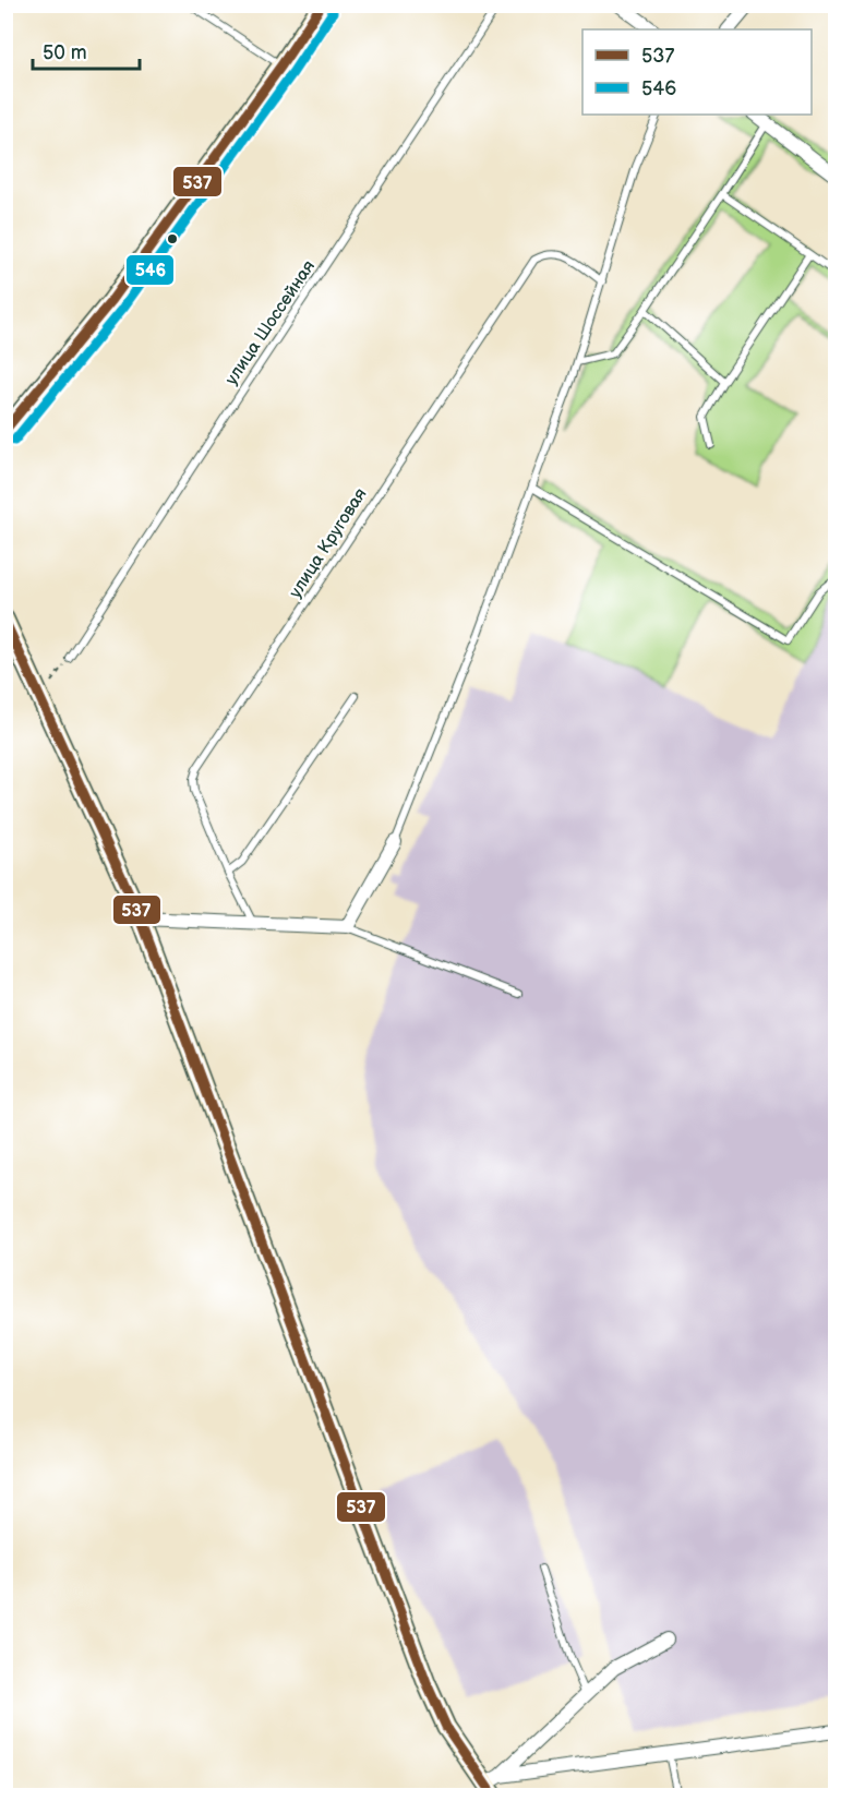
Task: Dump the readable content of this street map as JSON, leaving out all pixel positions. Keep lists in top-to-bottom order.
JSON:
{
  "streets": {
    "lane": ["улица Шоссейная", "улица Круговая"]
  },
  "lines": ["transit line 537", "transit line 546"],
  "legend": ["537", "546"],
  "scale_bar": "50 m"
}
